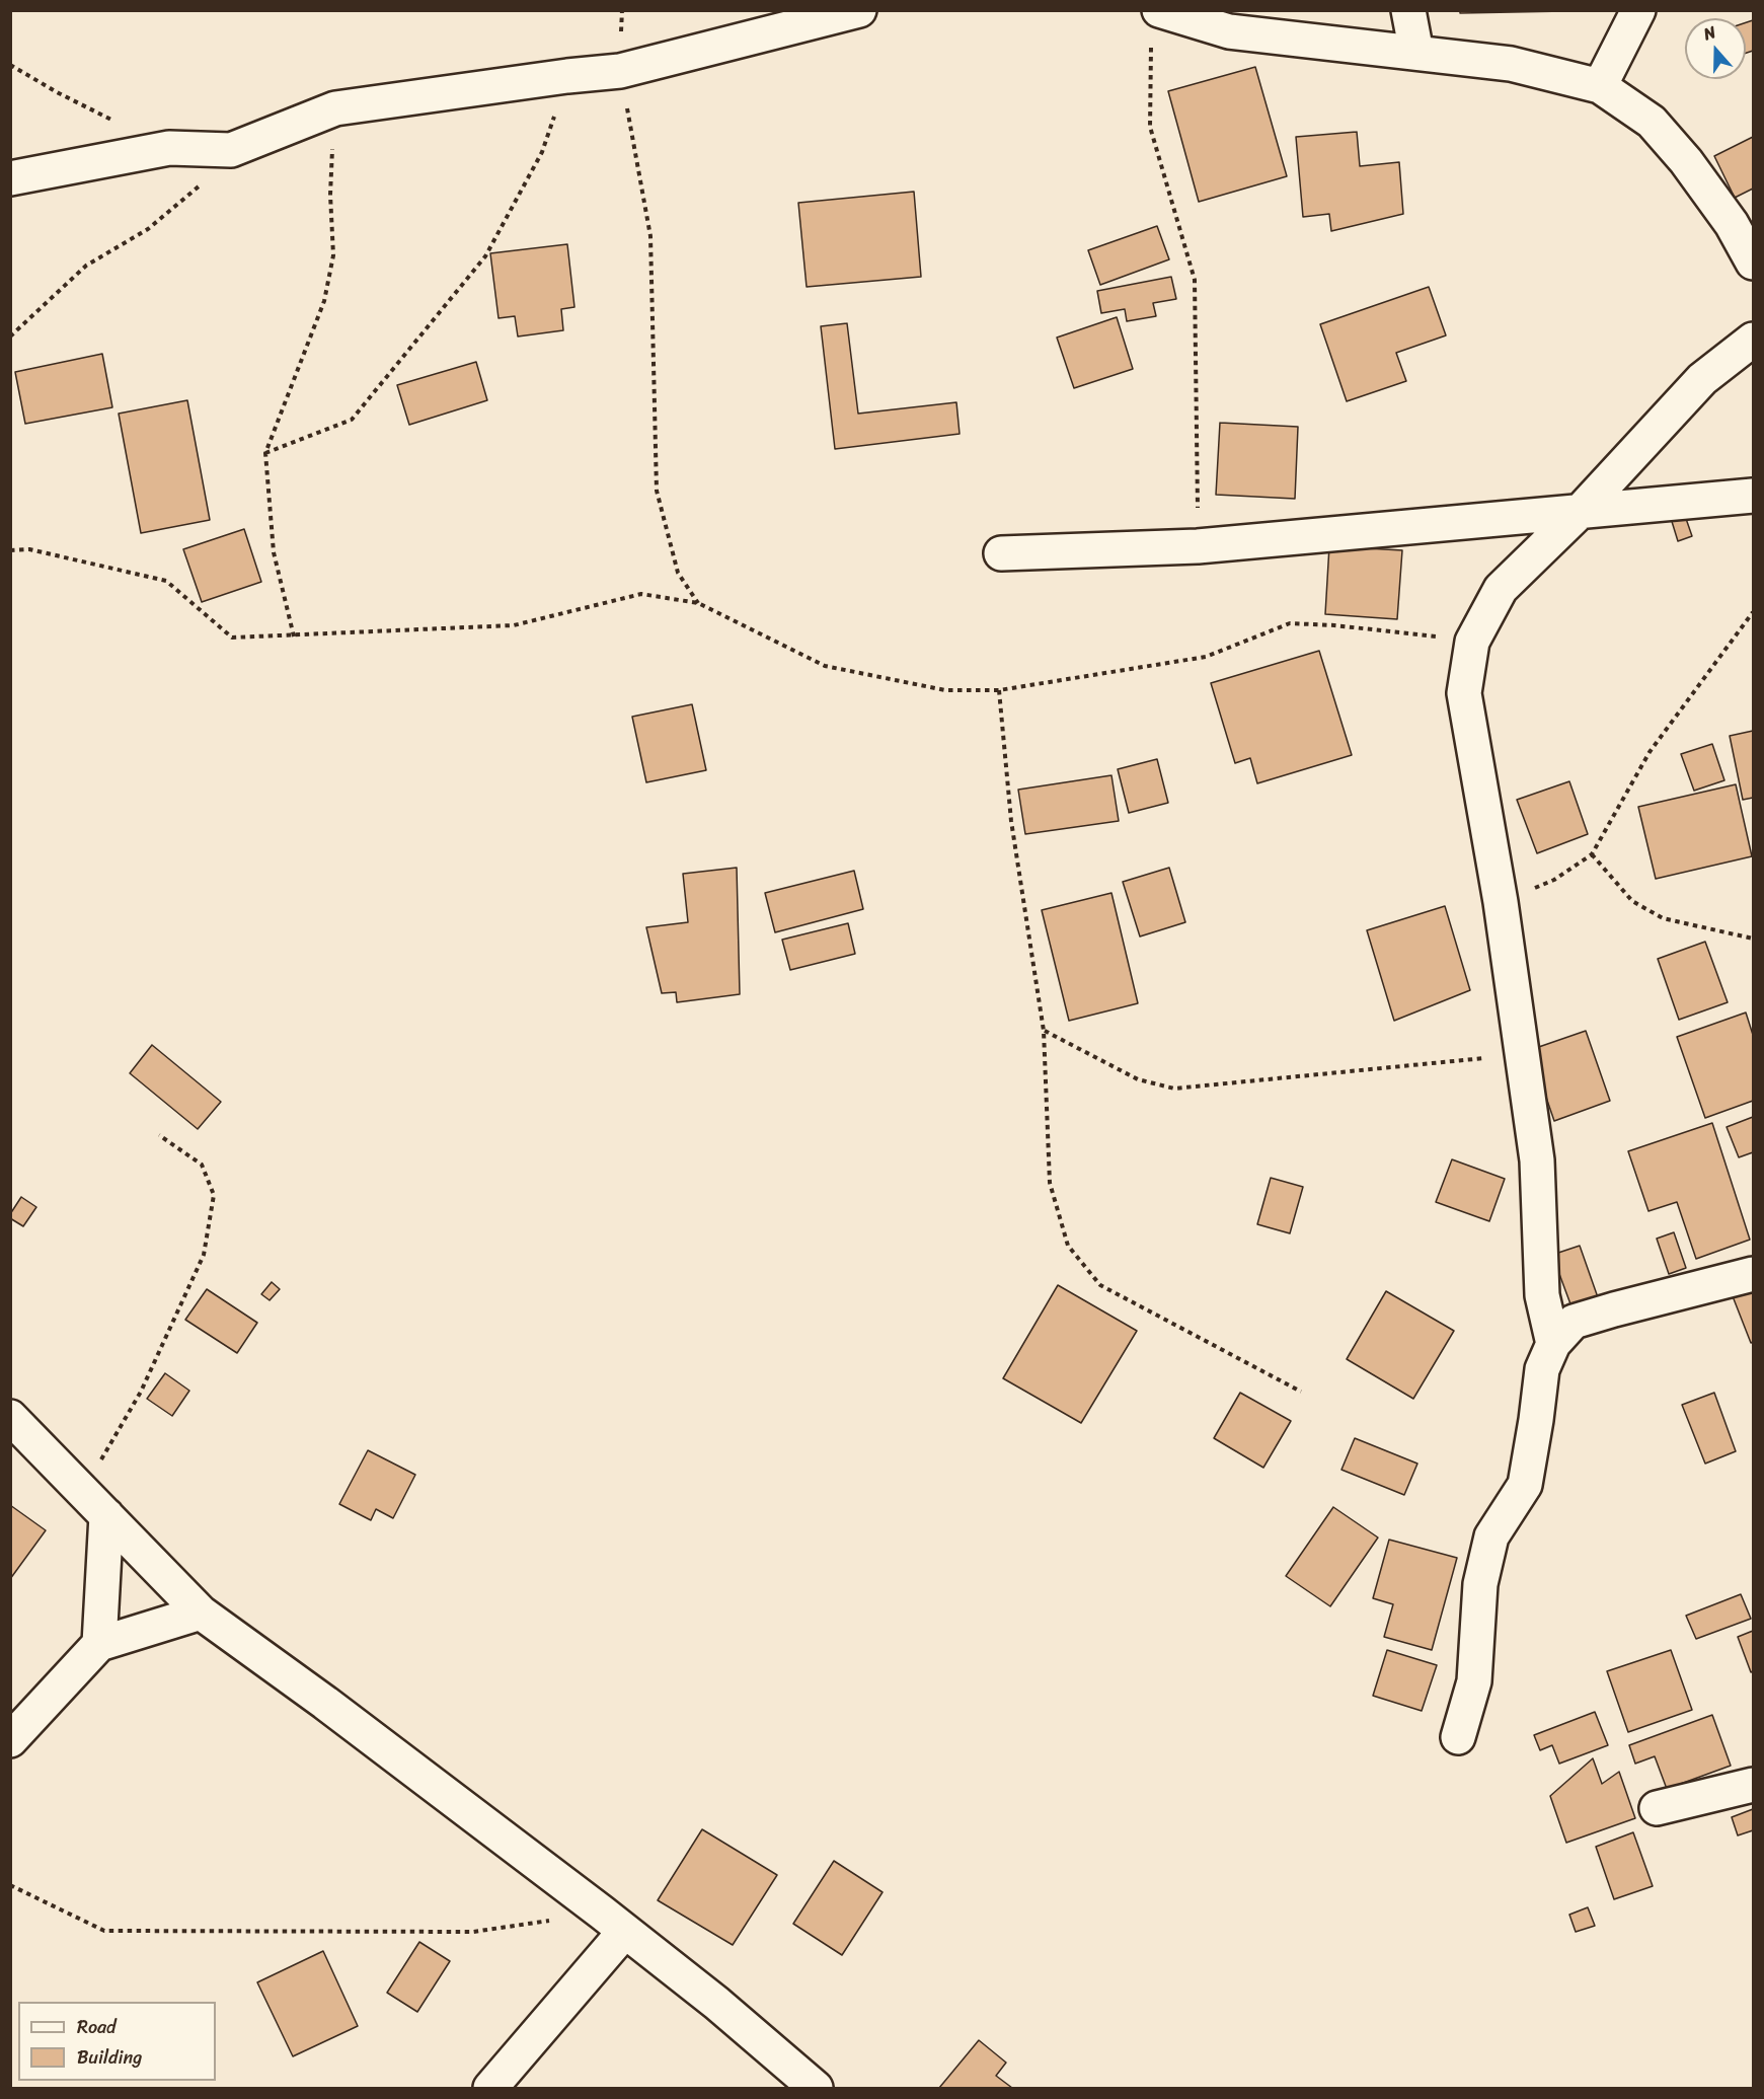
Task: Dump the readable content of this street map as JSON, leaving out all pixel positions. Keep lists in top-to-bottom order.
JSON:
{
  "legend": ["Road", "Building"],
  "north": "top"
}
